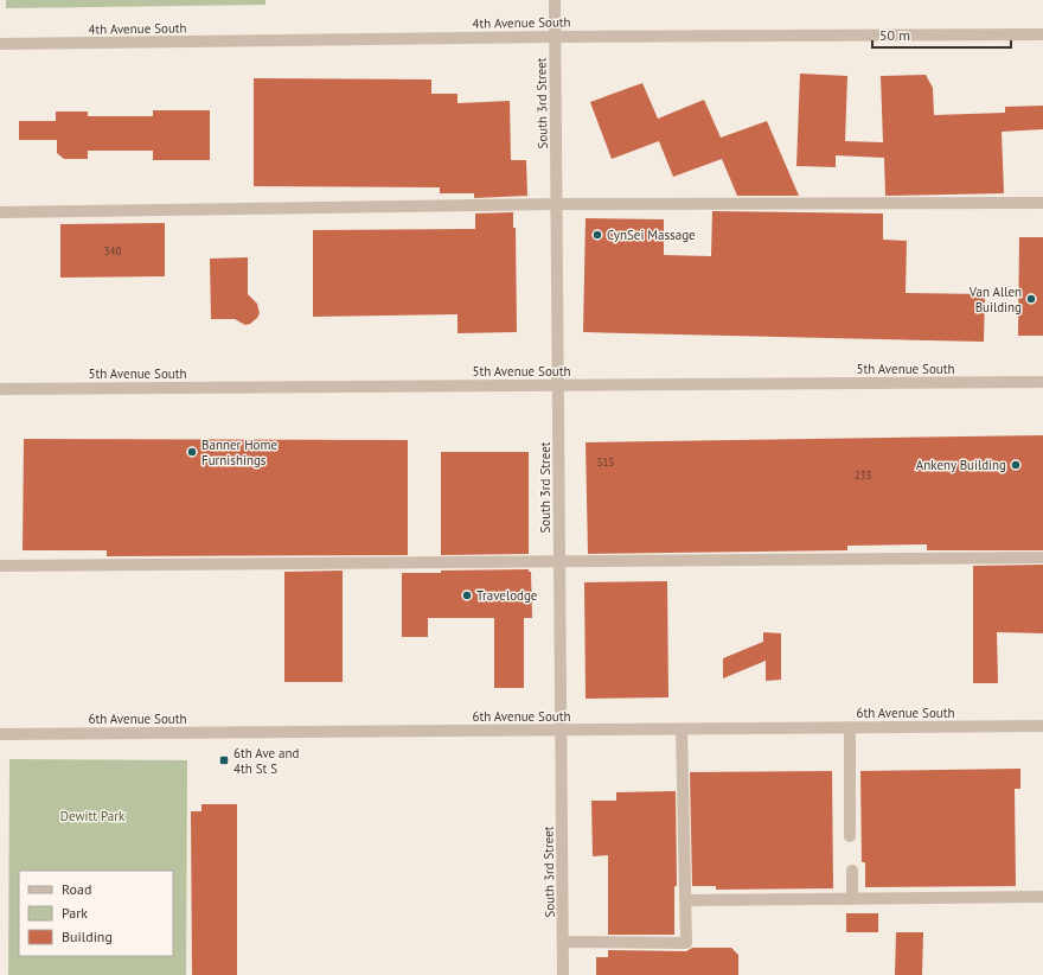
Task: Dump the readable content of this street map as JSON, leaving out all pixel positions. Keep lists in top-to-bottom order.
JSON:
{
  "streets": {
    "street": [
      "4th Avenue South",
      "South 3rd Street",
      "5th Avenue South",
      "6th Avenue South"
    ]
  },
  "crossings": [
    ["4th Avenue South", "South 3rd Street"],
    ["South 3rd Street", "5th Avenue South"],
    ["South 3rd Street", "6th Avenue South"]
  ],
  "parks": ["Dewitt Park"],
  "places": {
    "other": [
      "CynSei Massage",
      "Van Allen Building",
      "Banner Home Furnishings",
      "Ankeny Building",
      "Travelodge"
    ],
    "transit": ["6th Ave and 4th St S"]
  },
  "house_numbers": ["340", "515", "233"],
  "legend": ["Road", "Park", "Building"],
  "scale_bar": "50 m"
}
